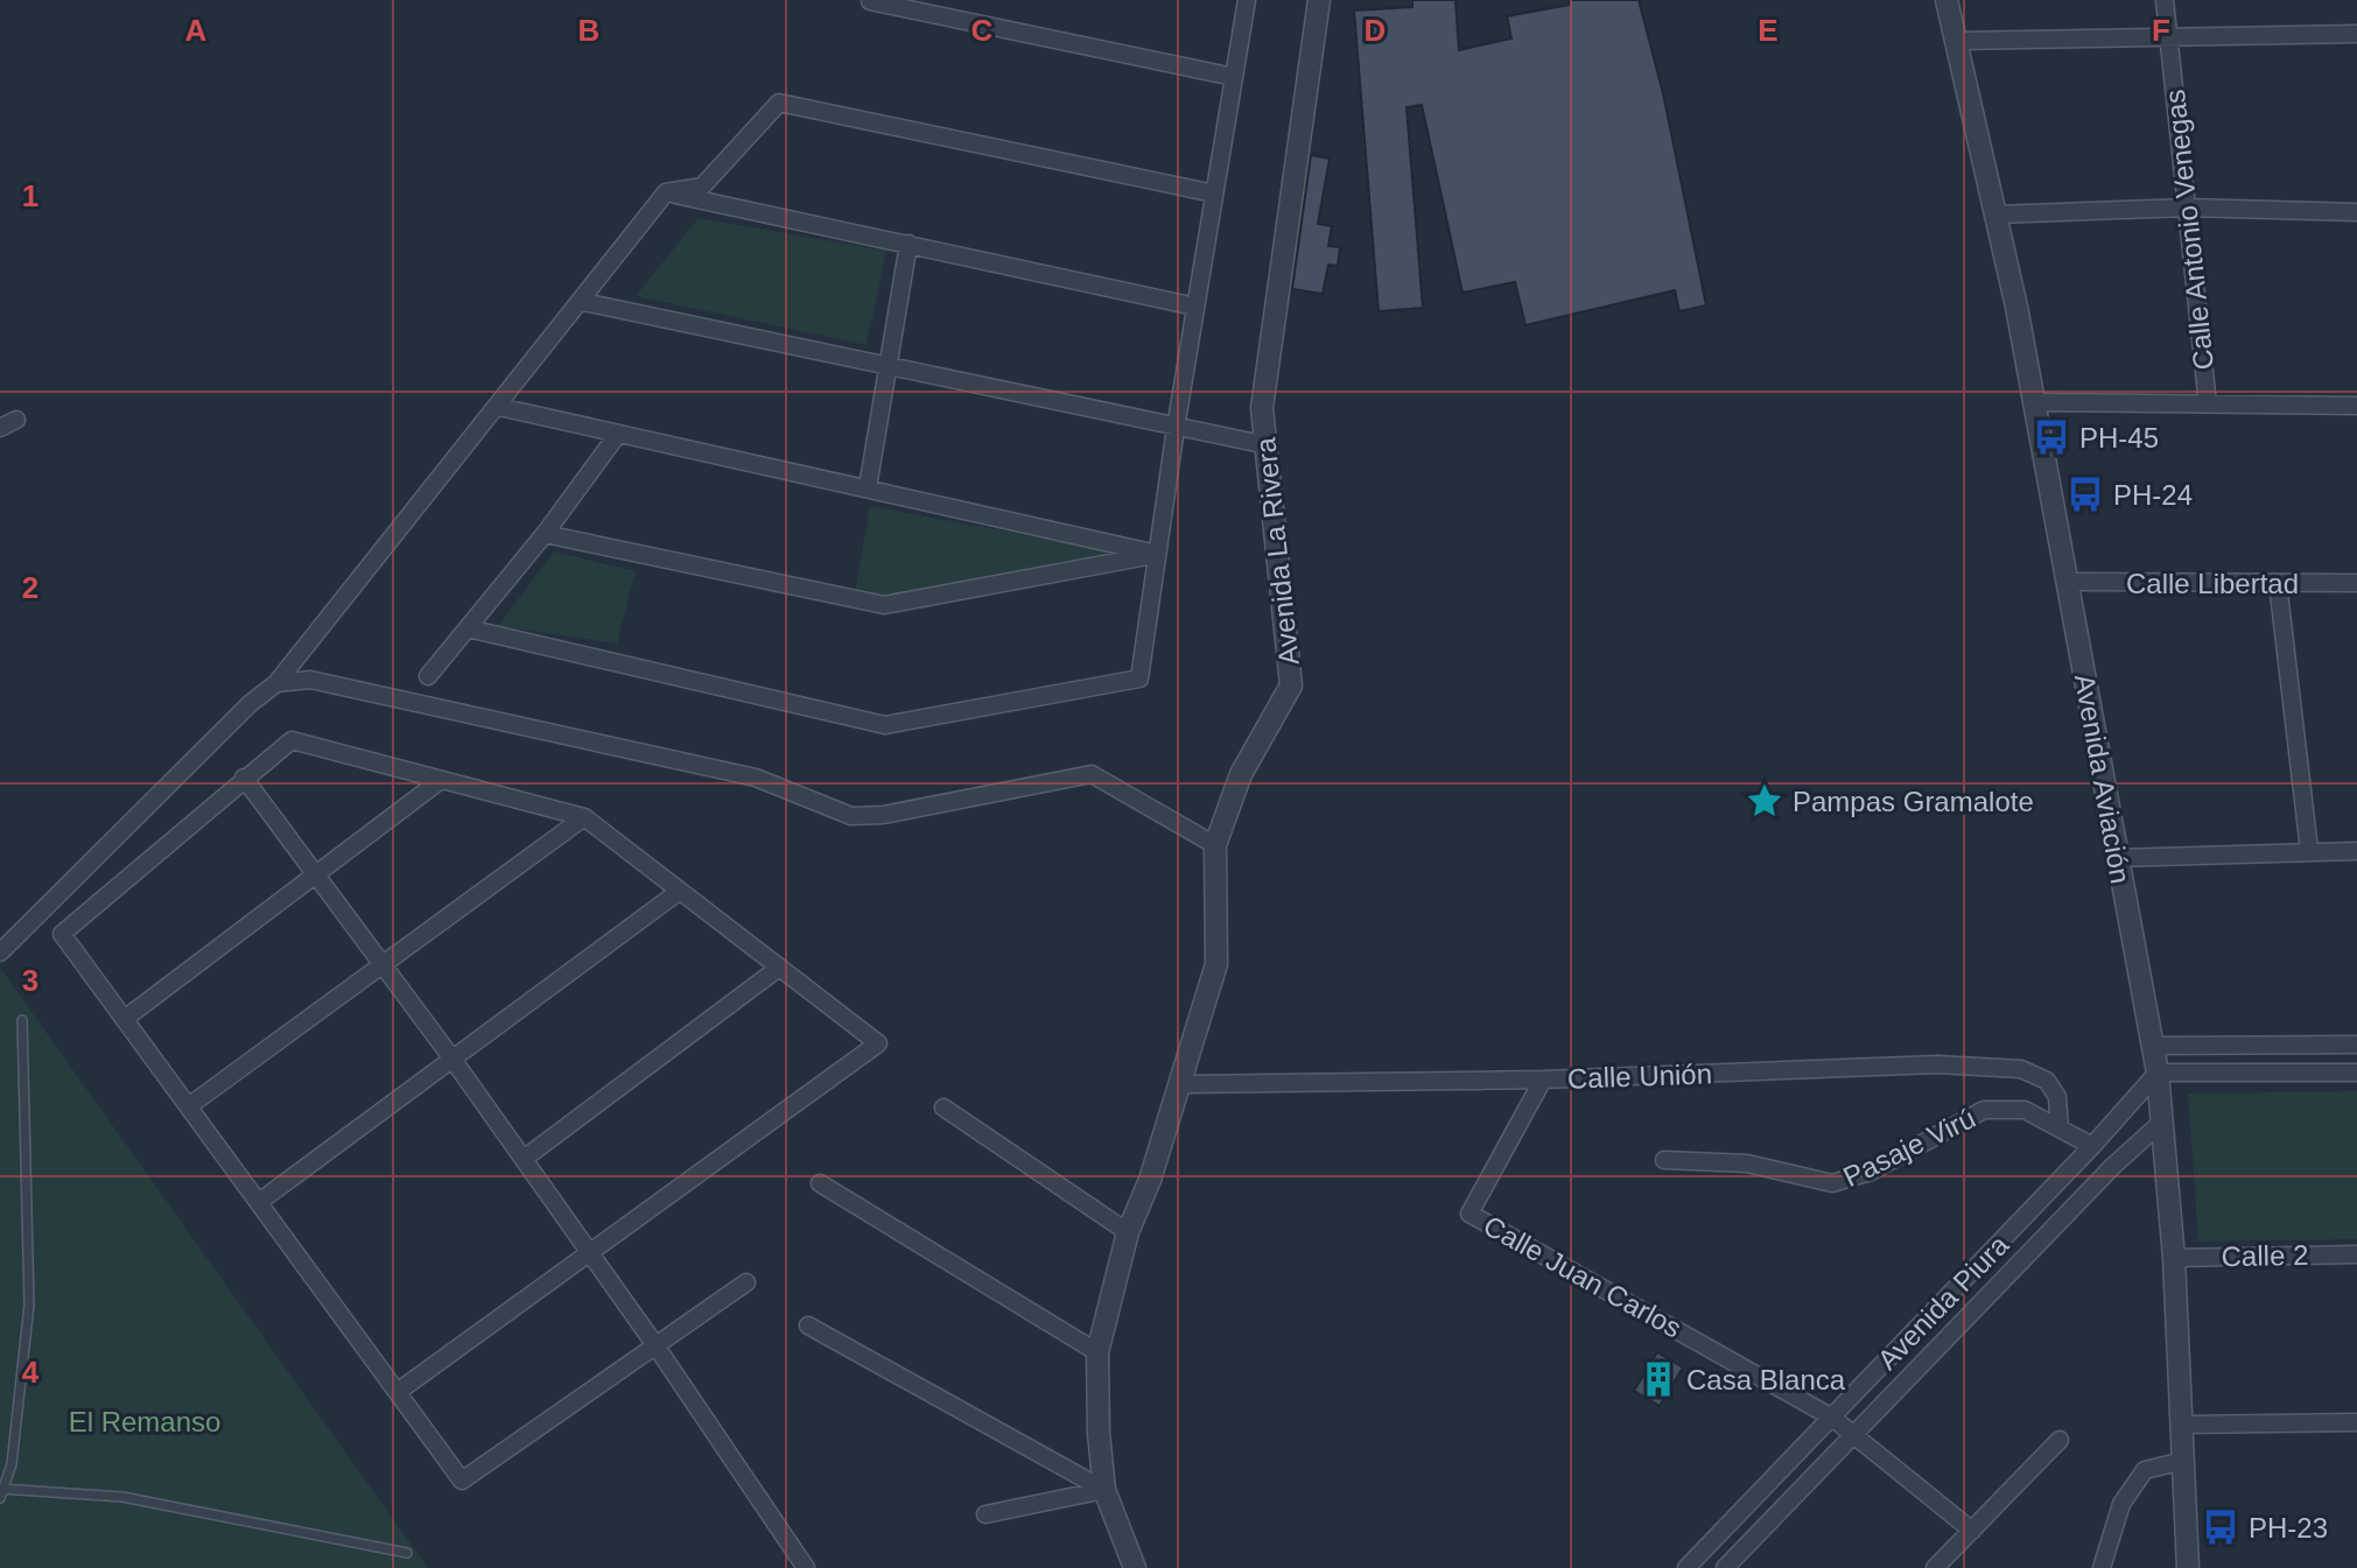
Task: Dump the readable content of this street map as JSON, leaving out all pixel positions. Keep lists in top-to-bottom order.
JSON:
{
  "streets": {
    "street": [
      "Calle Antonio Venegas",
      "Avenida La Rivera",
      "Calle Libertad",
      "Avenida Aviación",
      "Calle Unión",
      "Pasaje Virú",
      "Calle 2",
      "Calle Juan Carlos",
      "Avenida Piura"
    ]
  },
  "crossings": [
    ["Avenida La Rivera", "Calle Unión"],
    ["Calle Libertad", "Avenida Aviación"],
    ["Avenida Aviación", "Calle 2"],
    ["Avenida Aviación", "Avenida Piura"],
    ["Calle Unión", "Pasaje Virú"],
    ["Calle Unión", "Calle Juan Carlos"],
    ["Pasaje Virú", "Avenida Piura"],
    ["Calle Juan Carlos", "Avenida Piura"]
  ],
  "parks": ["El Remanso"],
  "places": {
    "bus stop": ["PH-45", "PH-24", "PH-23"],
    "place": ["Pampas Gramalote"],
    "building": ["Casa Blanca"]
  },
  "grid": {
    "columns": [
      "A",
      "B",
      "C",
      "D",
      "E",
      "F"
    ],
    "rows": [
      "1",
      "2",
      "3",
      "4"
    ]
  }
}
